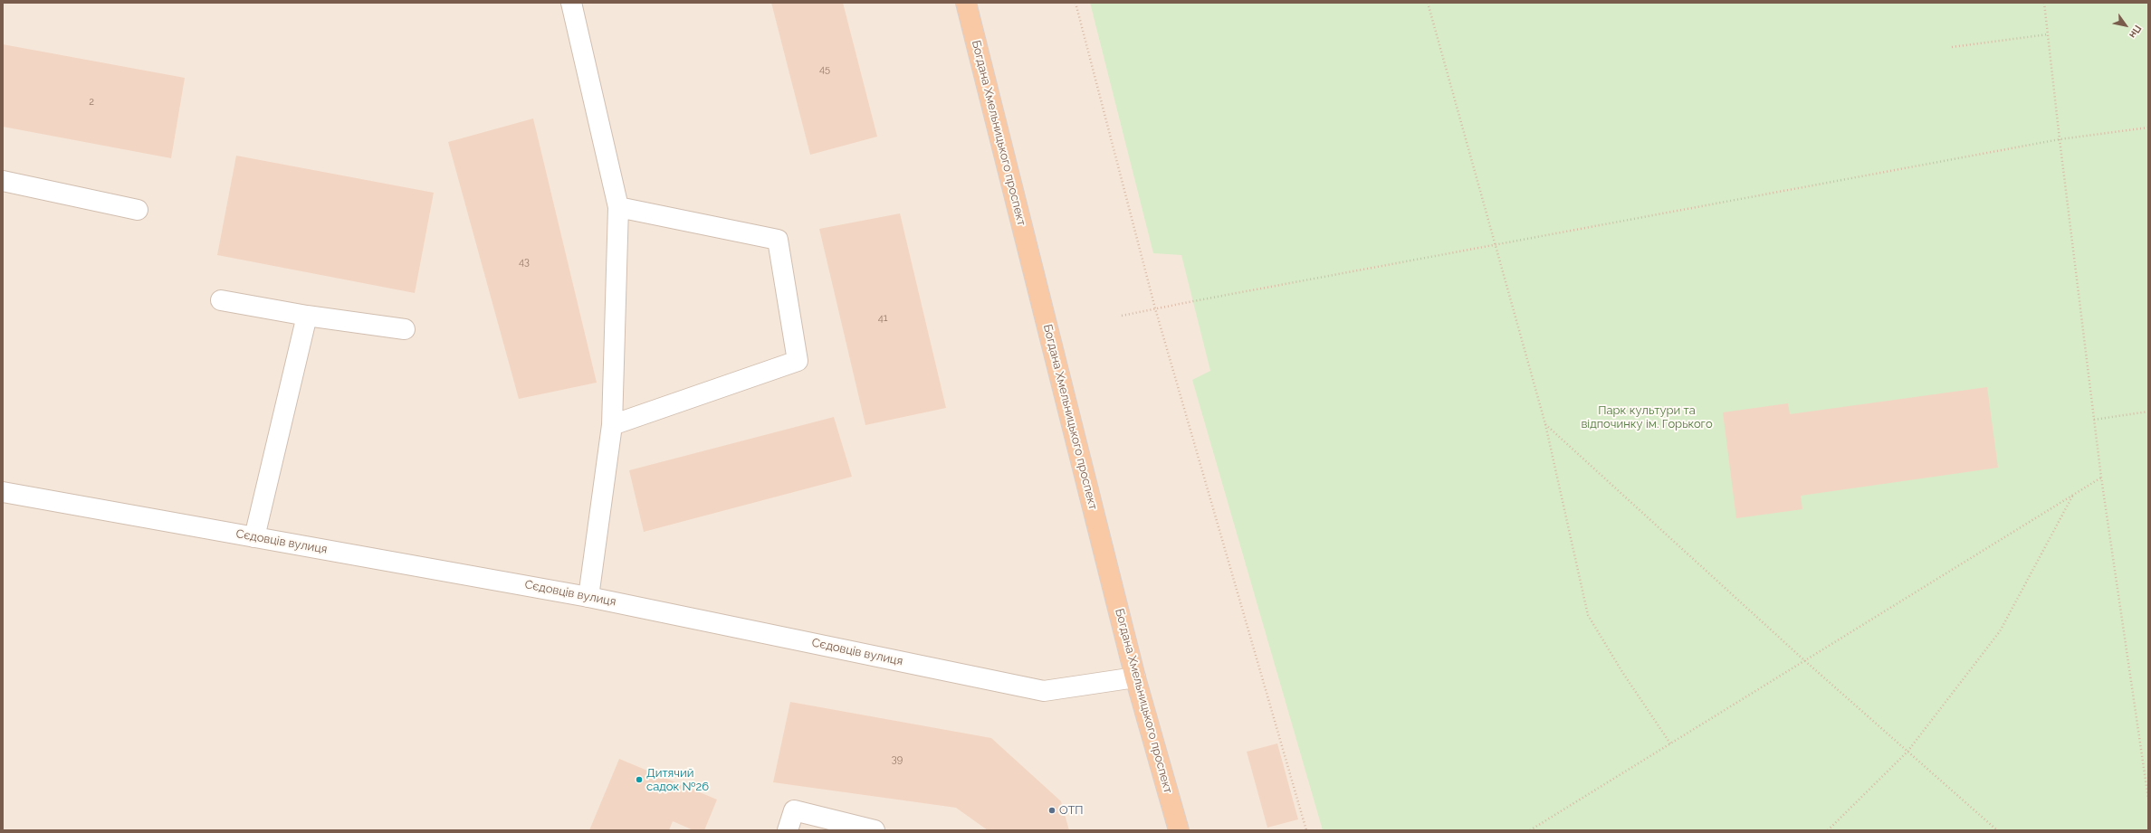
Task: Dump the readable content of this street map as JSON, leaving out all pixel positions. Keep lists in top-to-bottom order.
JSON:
{
  "streets": {
    "highway": ["Богдана Хмельницького проспект"],
    "street": ["Сєдовців вулиця"]
  },
  "crossings": [
    ["Богдана Хмельницького проспект", "Сєдовців вулиця"]
  ],
  "parks": ["Парк культури та відпочинку ім. Горького"],
  "places": ["Дитячий садок №26", "ОТП"],
  "house_numbers": [
    "45",
    "2",
    "43",
    "41",
    "39"
  ],
  "north": "bottom right"
}
